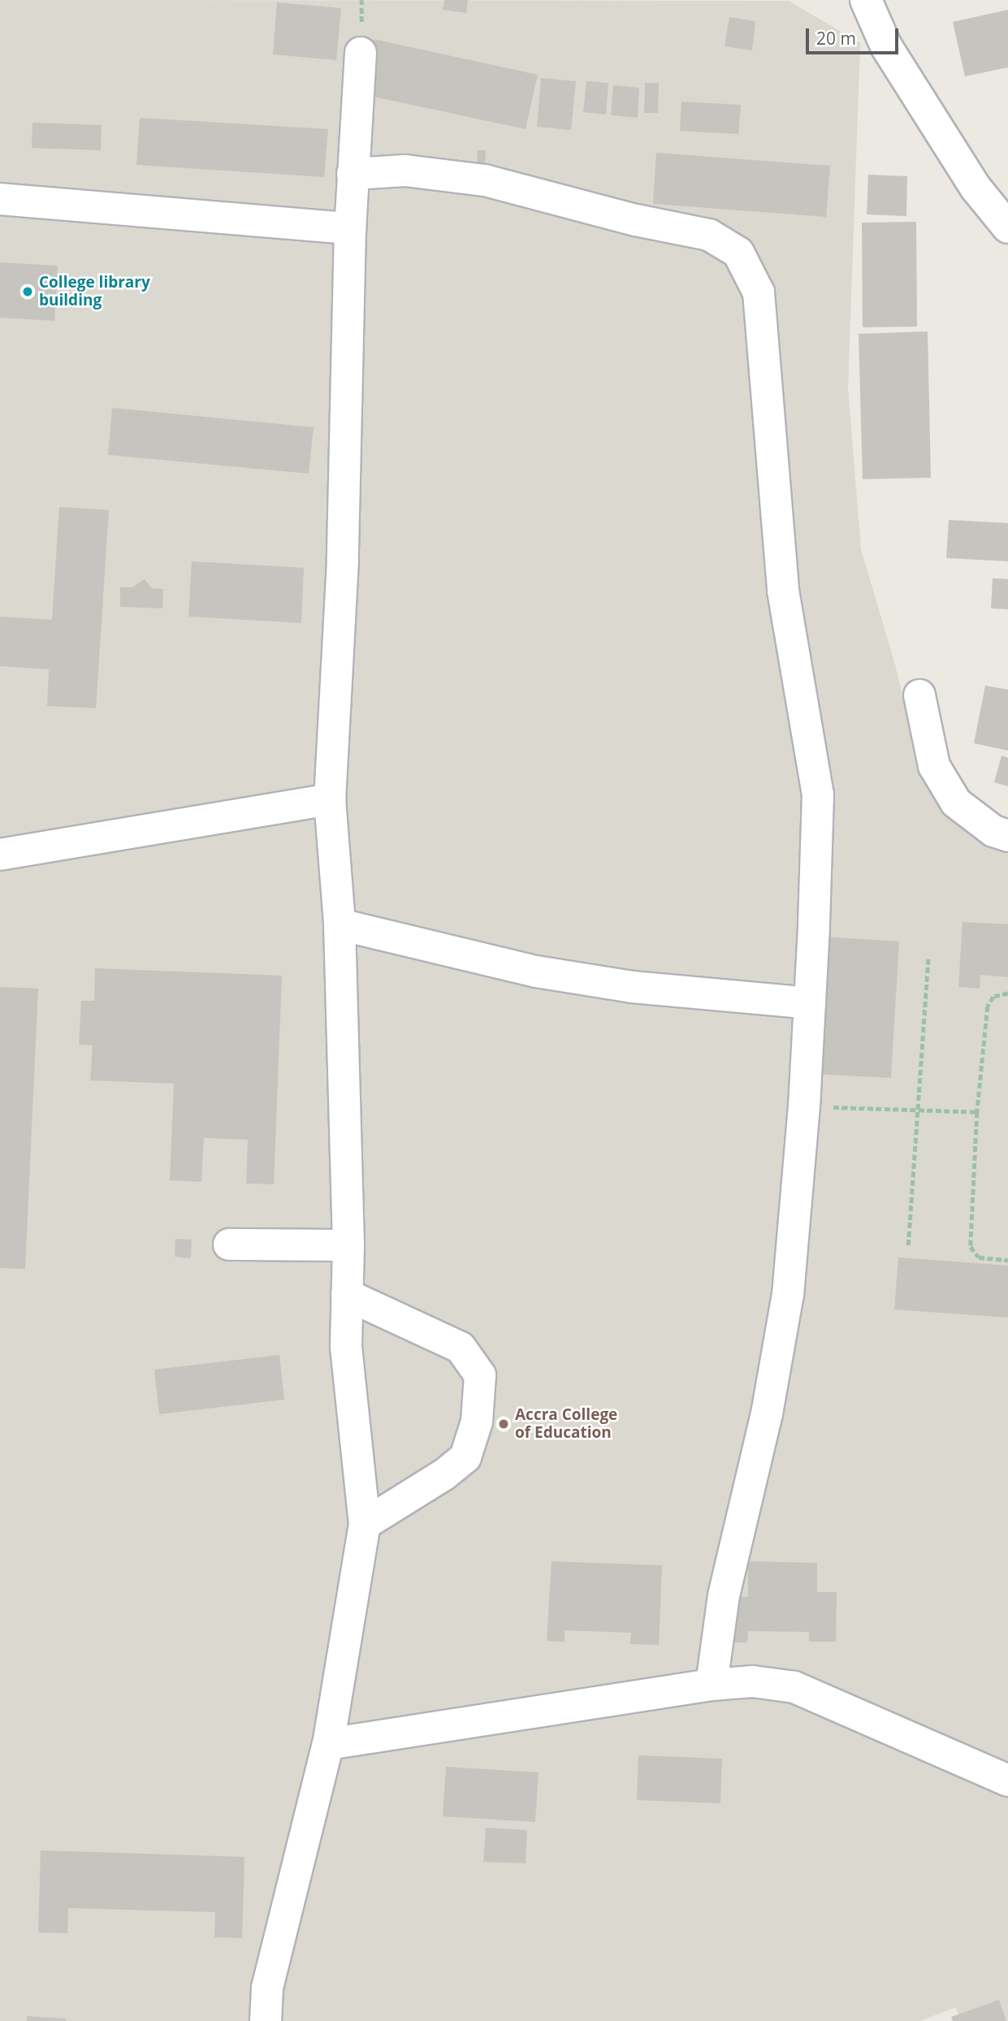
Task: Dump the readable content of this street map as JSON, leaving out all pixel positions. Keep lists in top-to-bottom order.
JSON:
{
  "places": ["College library building", "Accra College of Education"],
  "scale_bar": "20 m"
}
